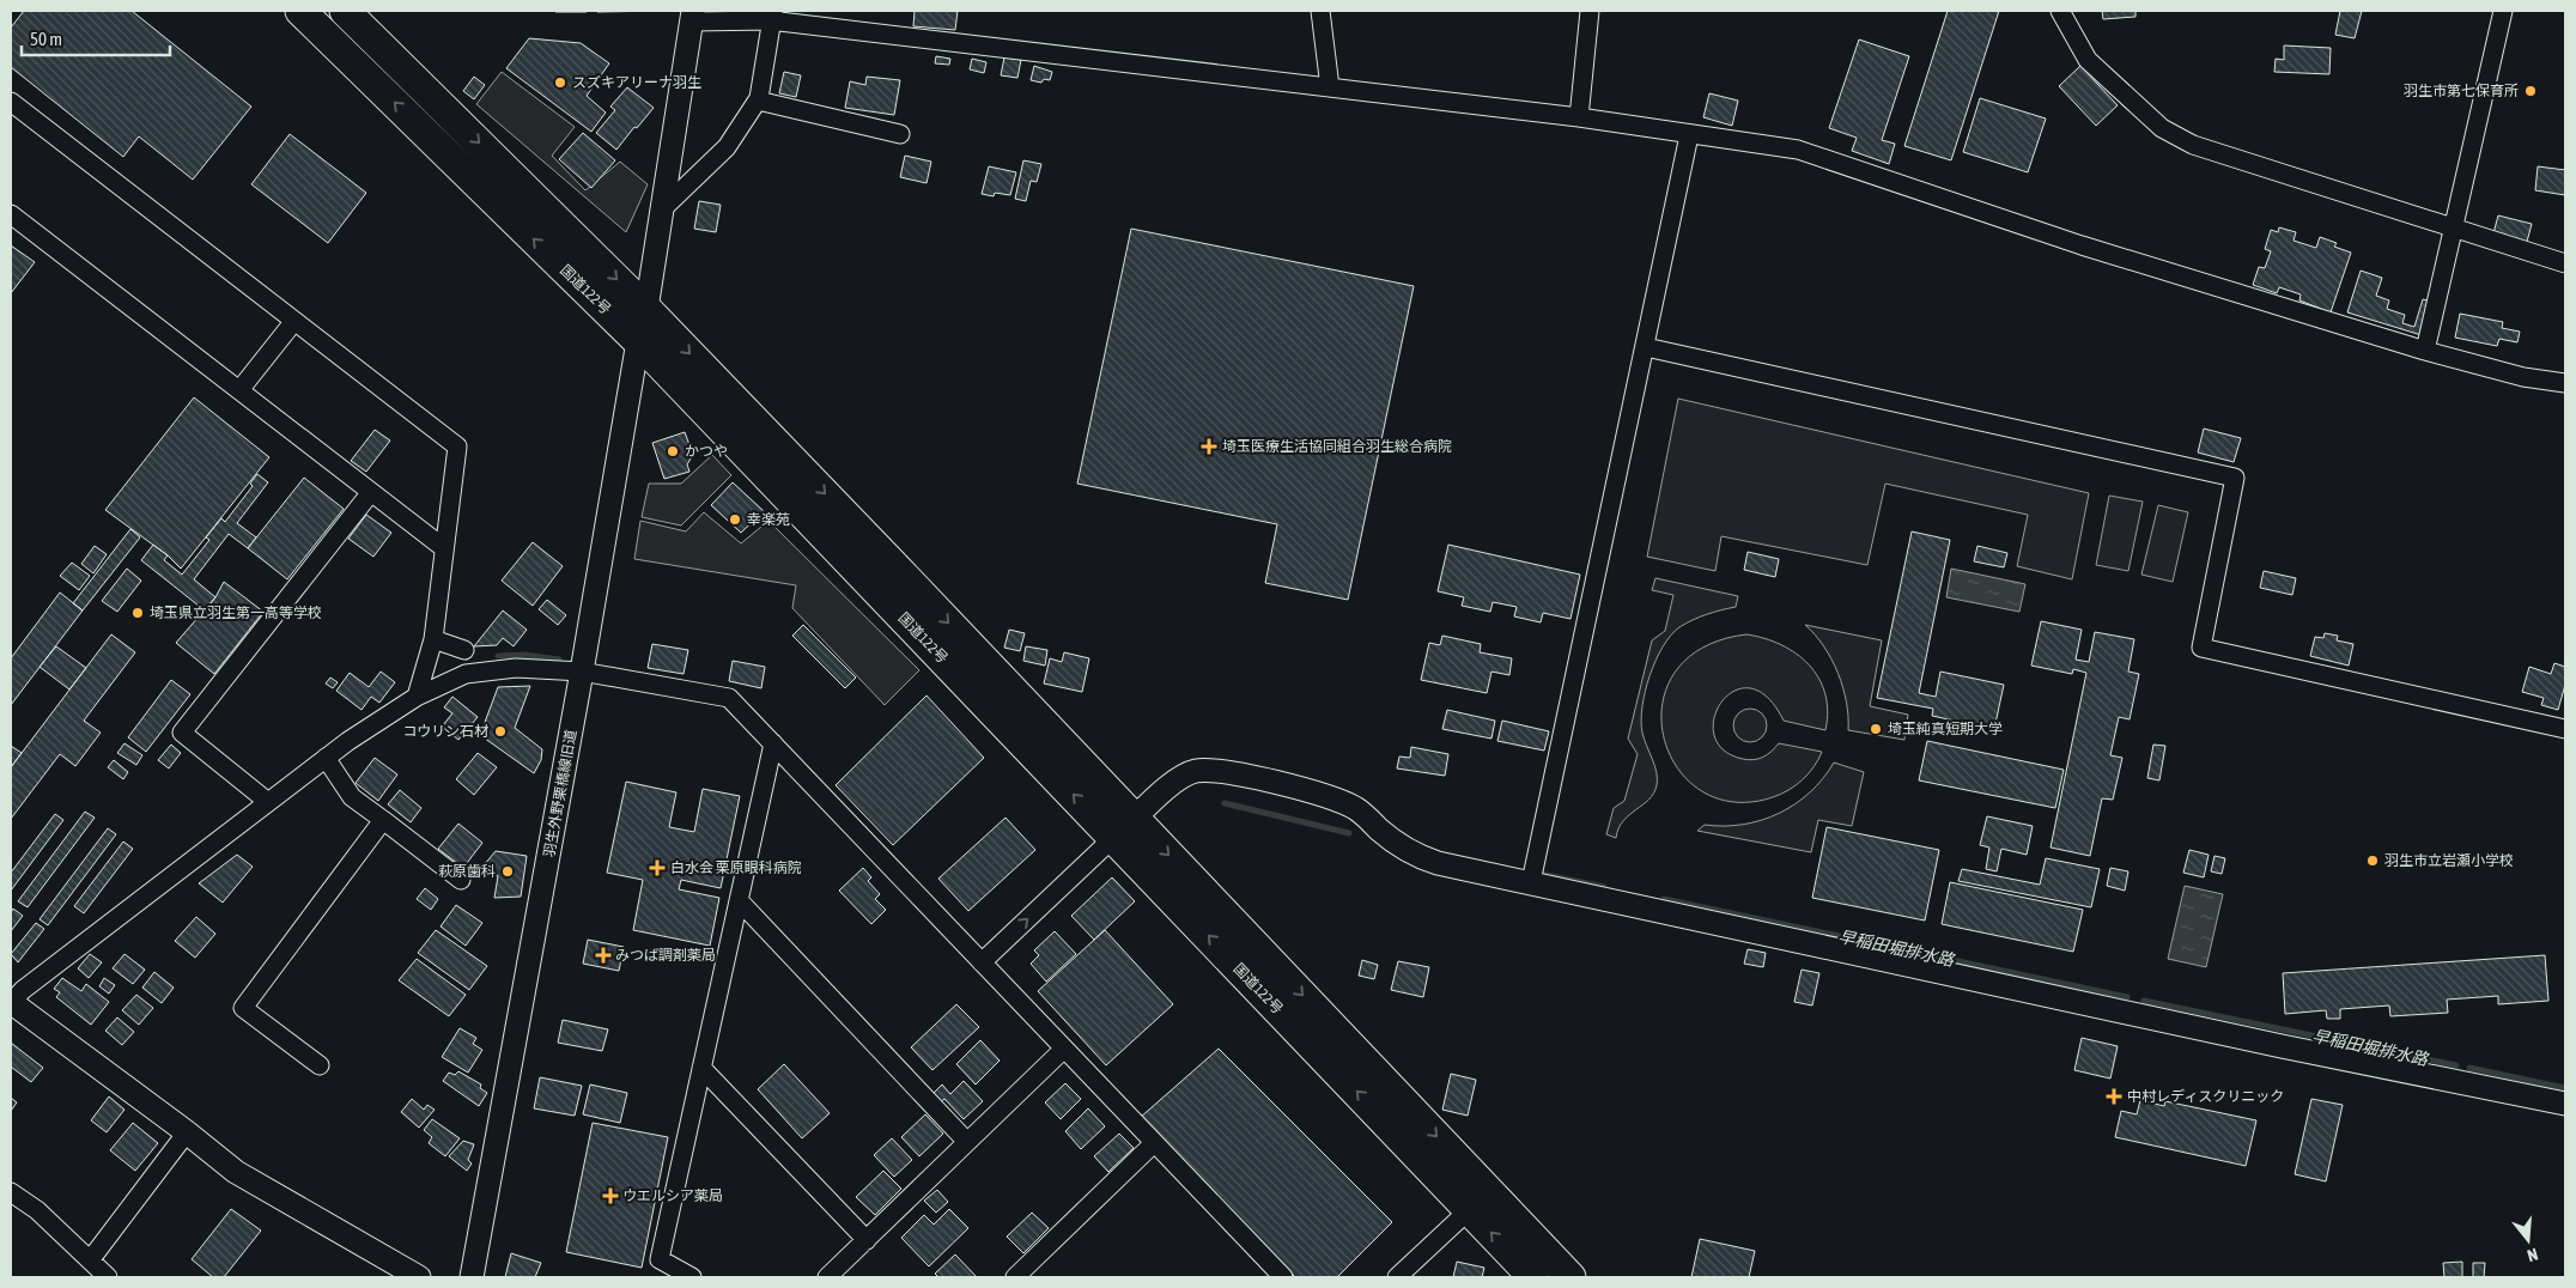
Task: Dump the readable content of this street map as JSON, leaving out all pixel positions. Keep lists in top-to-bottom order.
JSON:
{
  "streets": {
    "highway": ["国道122号"],
    "street": ["羽生外野栗橋線旧道"]
  },
  "crossings": [
    ["国道122号", "羽生外野栗橋線旧道"]
  ],
  "water": ["早稲田堀排水路"],
  "places": {
    "other": [
      "スズキアリーナ羽生",
      "羽生市第七保育所",
      "かつや",
      "幸楽苑",
      "埼玉県立羽生第一高等学校",
      "埼玉純真短期大学",
      "コウリン石材",
      "羽生市立岩瀬小学校",
      "萩原歯科"
    ],
    "health": [
      "埼玉医療生活協同組合羽生総合病院",
      "白水会 栗原眼科病院",
      "みつば調剤薬局",
      "中村レディスクリニック",
      "ウエルシア薬局"
    ]
  },
  "scale_bar": "50 m",
  "north": "bottom"
}
